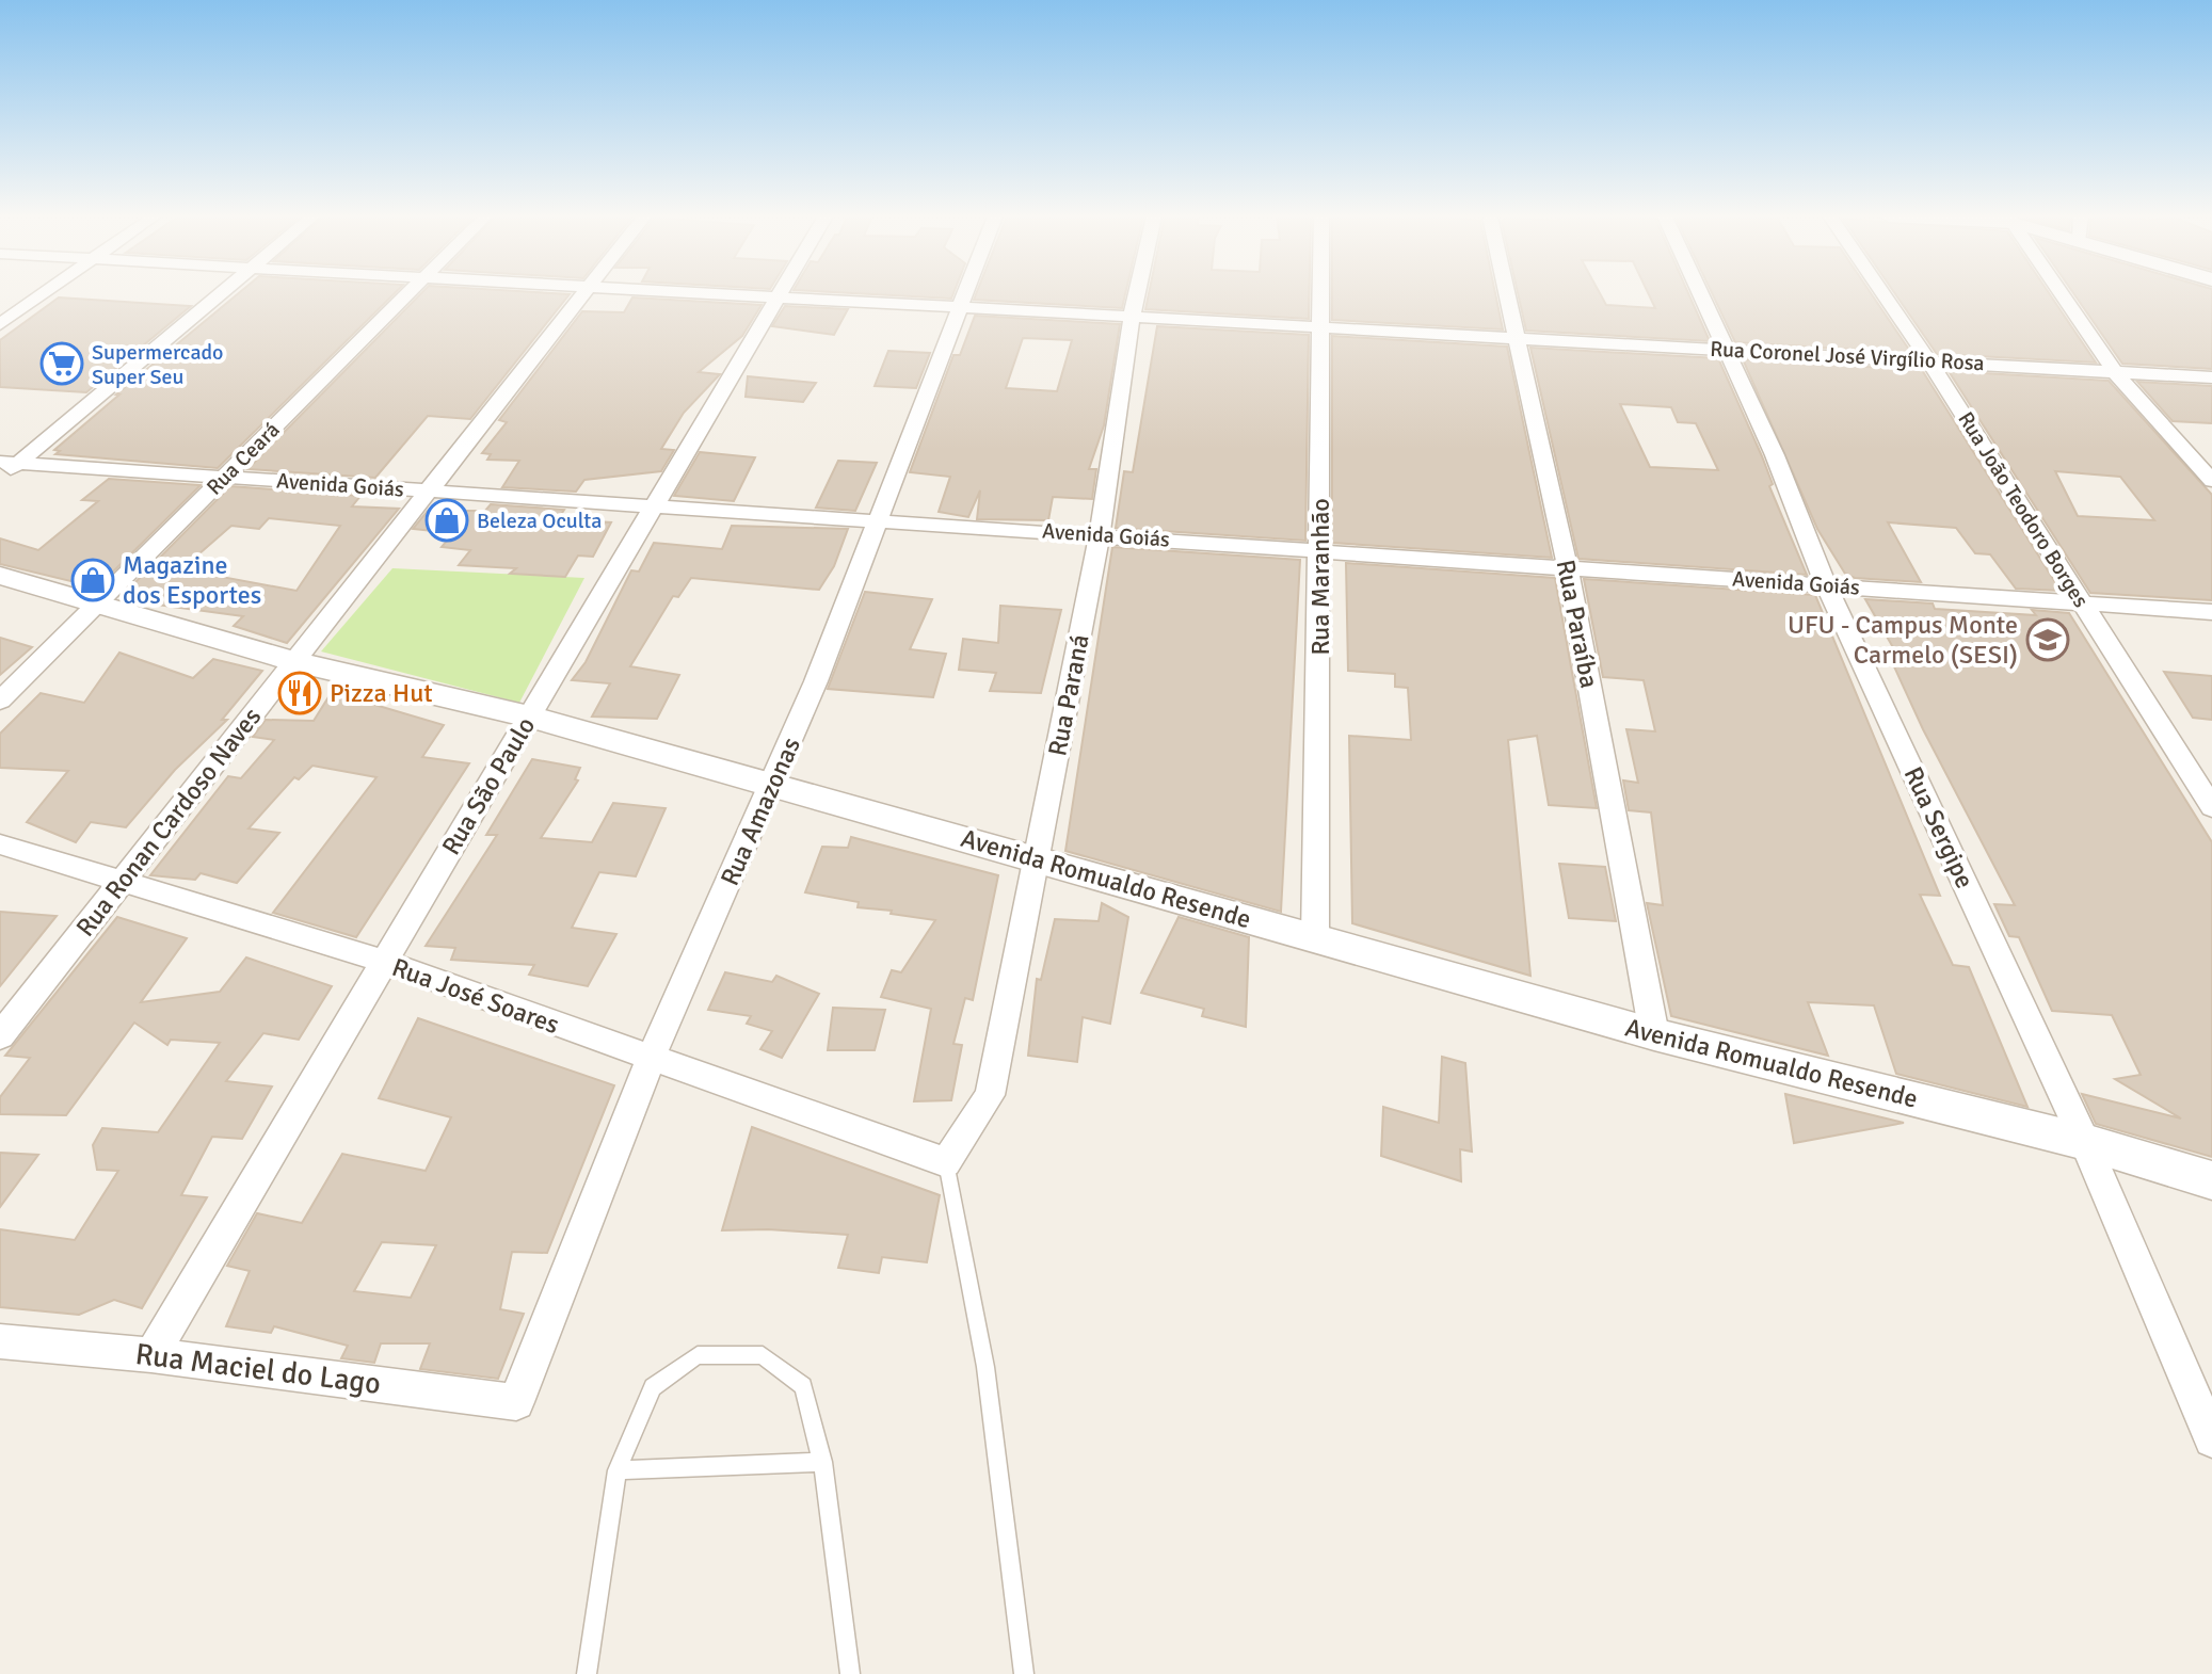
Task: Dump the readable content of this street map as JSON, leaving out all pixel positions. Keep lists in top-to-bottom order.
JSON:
{
  "streets": {
    "street": [
      "Rua Coronel José Virgílio Rosa",
      "Rua Ceará",
      "Avenida Goiás",
      "Rua João Teodoro Borges",
      "Rua Maranhão",
      "Rua Paraíba",
      "Rua Paraná",
      "Rua São Paulo",
      "Rua Amazonas",
      "Rua Ronan Cardoso Naves",
      "Rua Sergipe",
      "Avenida Romualdo Resende",
      "Rua José Soares",
      "Rua Maciel do Lago"
    ]
  },
  "crossings": [
    ["Rua Coronel José Virgílio Rosa", "Rua João Teodoro Borges"],
    ["Rua Coronel José Virgílio Rosa", "Rua Maranhão"],
    ["Rua Coronel José Virgílio Rosa", "Rua Paraíba"],
    ["Rua Coronel José Virgílio Rosa", "Rua Paraná"],
    ["Rua Coronel José Virgílio Rosa", "Rua São Paulo"],
    ["Rua Coronel José Virgílio Rosa", "Rua Amazonas"],
    ["Rua Coronel José Virgílio Rosa", "Rua Sergipe"],
    ["Rua Ceará", "Avenida Goiás"],
    ["Rua Ceará", "Avenida Romualdo Resende"],
    ["Avenida Goiás", "Rua João Teodoro Borges"],
    ["Avenida Goiás", "Rua Maranhão"],
    ["Avenida Goiás", "Rua Paraíba"],
    ["Avenida Goiás", "Rua Paraná"],
    ["Avenida Goiás", "Rua São Paulo"],
    ["Avenida Goiás", "Rua Amazonas"],
    ["Avenida Goiás", "Rua Ronan Cardoso Naves"],
    ["Avenida Goiás", "Rua Sergipe"],
    ["Rua Maranhão", "Avenida Romualdo Resende"],
    ["Rua Paraíba", "Avenida Romualdo Resende"],
    ["Rua Paraná", "Avenida Romualdo Resende"],
    ["Rua Paraná", "Rua José Soares"],
    ["Rua São Paulo", "Avenida Romualdo Resende"],
    ["Rua São Paulo", "Rua José Soares"],
    ["Rua São Paulo", "Rua Maciel do Lago"],
    ["Rua Amazonas", "Avenida Romualdo Resende"],
    ["Rua Amazonas", "Rua José Soares"],
    ["Rua Amazonas", "Rua Maciel do Lago"],
    ["Rua Ronan Cardoso Naves", "Avenida Romualdo Resende"],
    ["Rua Ronan Cardoso Naves", "Rua José Soares"],
    ["Rua Sergipe", "Avenida Romualdo Resende"]
  ],
  "places": {
    "supermarket": ["Supermercado Super Seu"],
    "shop": ["Beleza Oculta", "Magazine dos Esportes"],
    "school or university": ["UFU - Campus Monte Carmelo (SESI)"],
    "restaurant": ["Pizza Hut"]
  }
}
